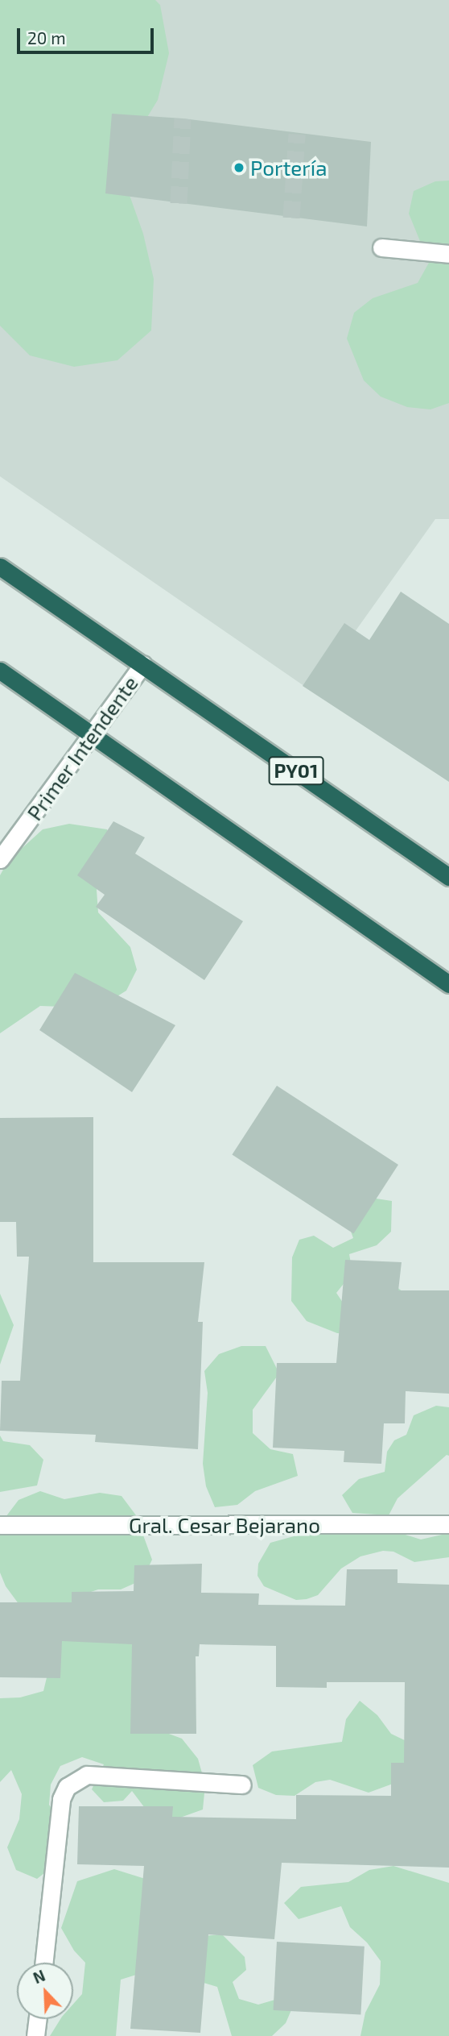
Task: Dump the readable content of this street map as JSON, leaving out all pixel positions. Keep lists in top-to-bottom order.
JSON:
{
  "streets": {
    "highway": ["PY01"],
    "street": ["Primer Intendente", "Gral. Cesar Bejarano"]
  },
  "crossings": [
    ["Primer Intendente", "PY01"]
  ],
  "places": ["Portería"],
  "scale_bar": "20 m",
  "north": "top left"
}
